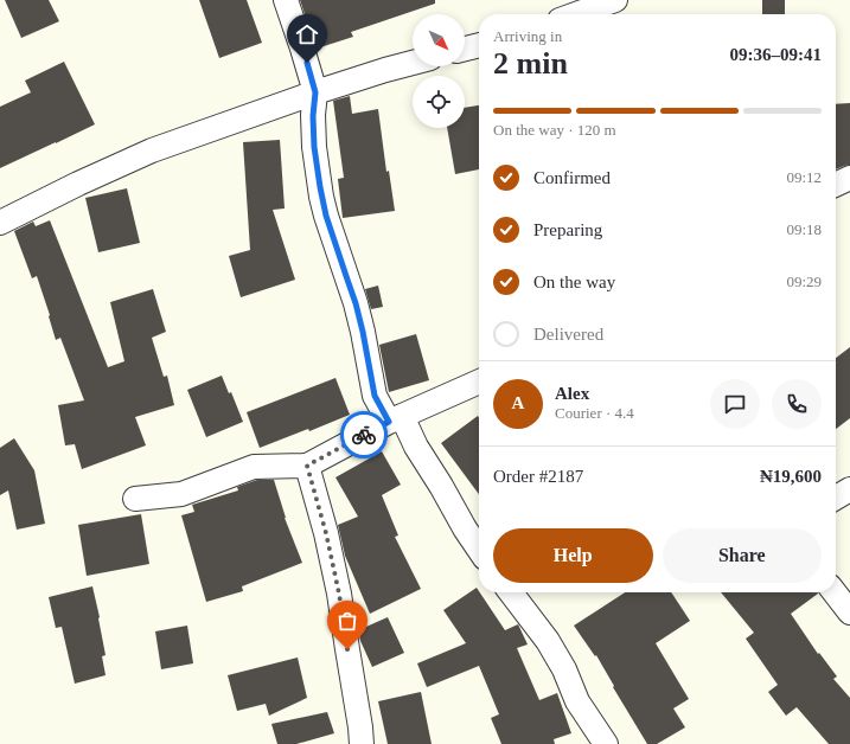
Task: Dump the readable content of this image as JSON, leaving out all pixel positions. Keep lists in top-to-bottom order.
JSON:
{
  "north": "bottom right",
  "page": {
    "heading": ["2 min", "Arriving in", "09:36–09:41"],
    "panel": [
      "Alex",
      "Courier · 4.4",
      "Order #2187",
      "₦19,600"
    ],
    "bar": "On the way · 120 m",
    "list": [
      ["Confirmed", "09:12"],
      ["Preparing", "09:18"],
      ["On the way", "09:29"],
      "Delivered"
    ],
    "round": "A",
    "buttons": ["Help", "Share"]
  }
}
